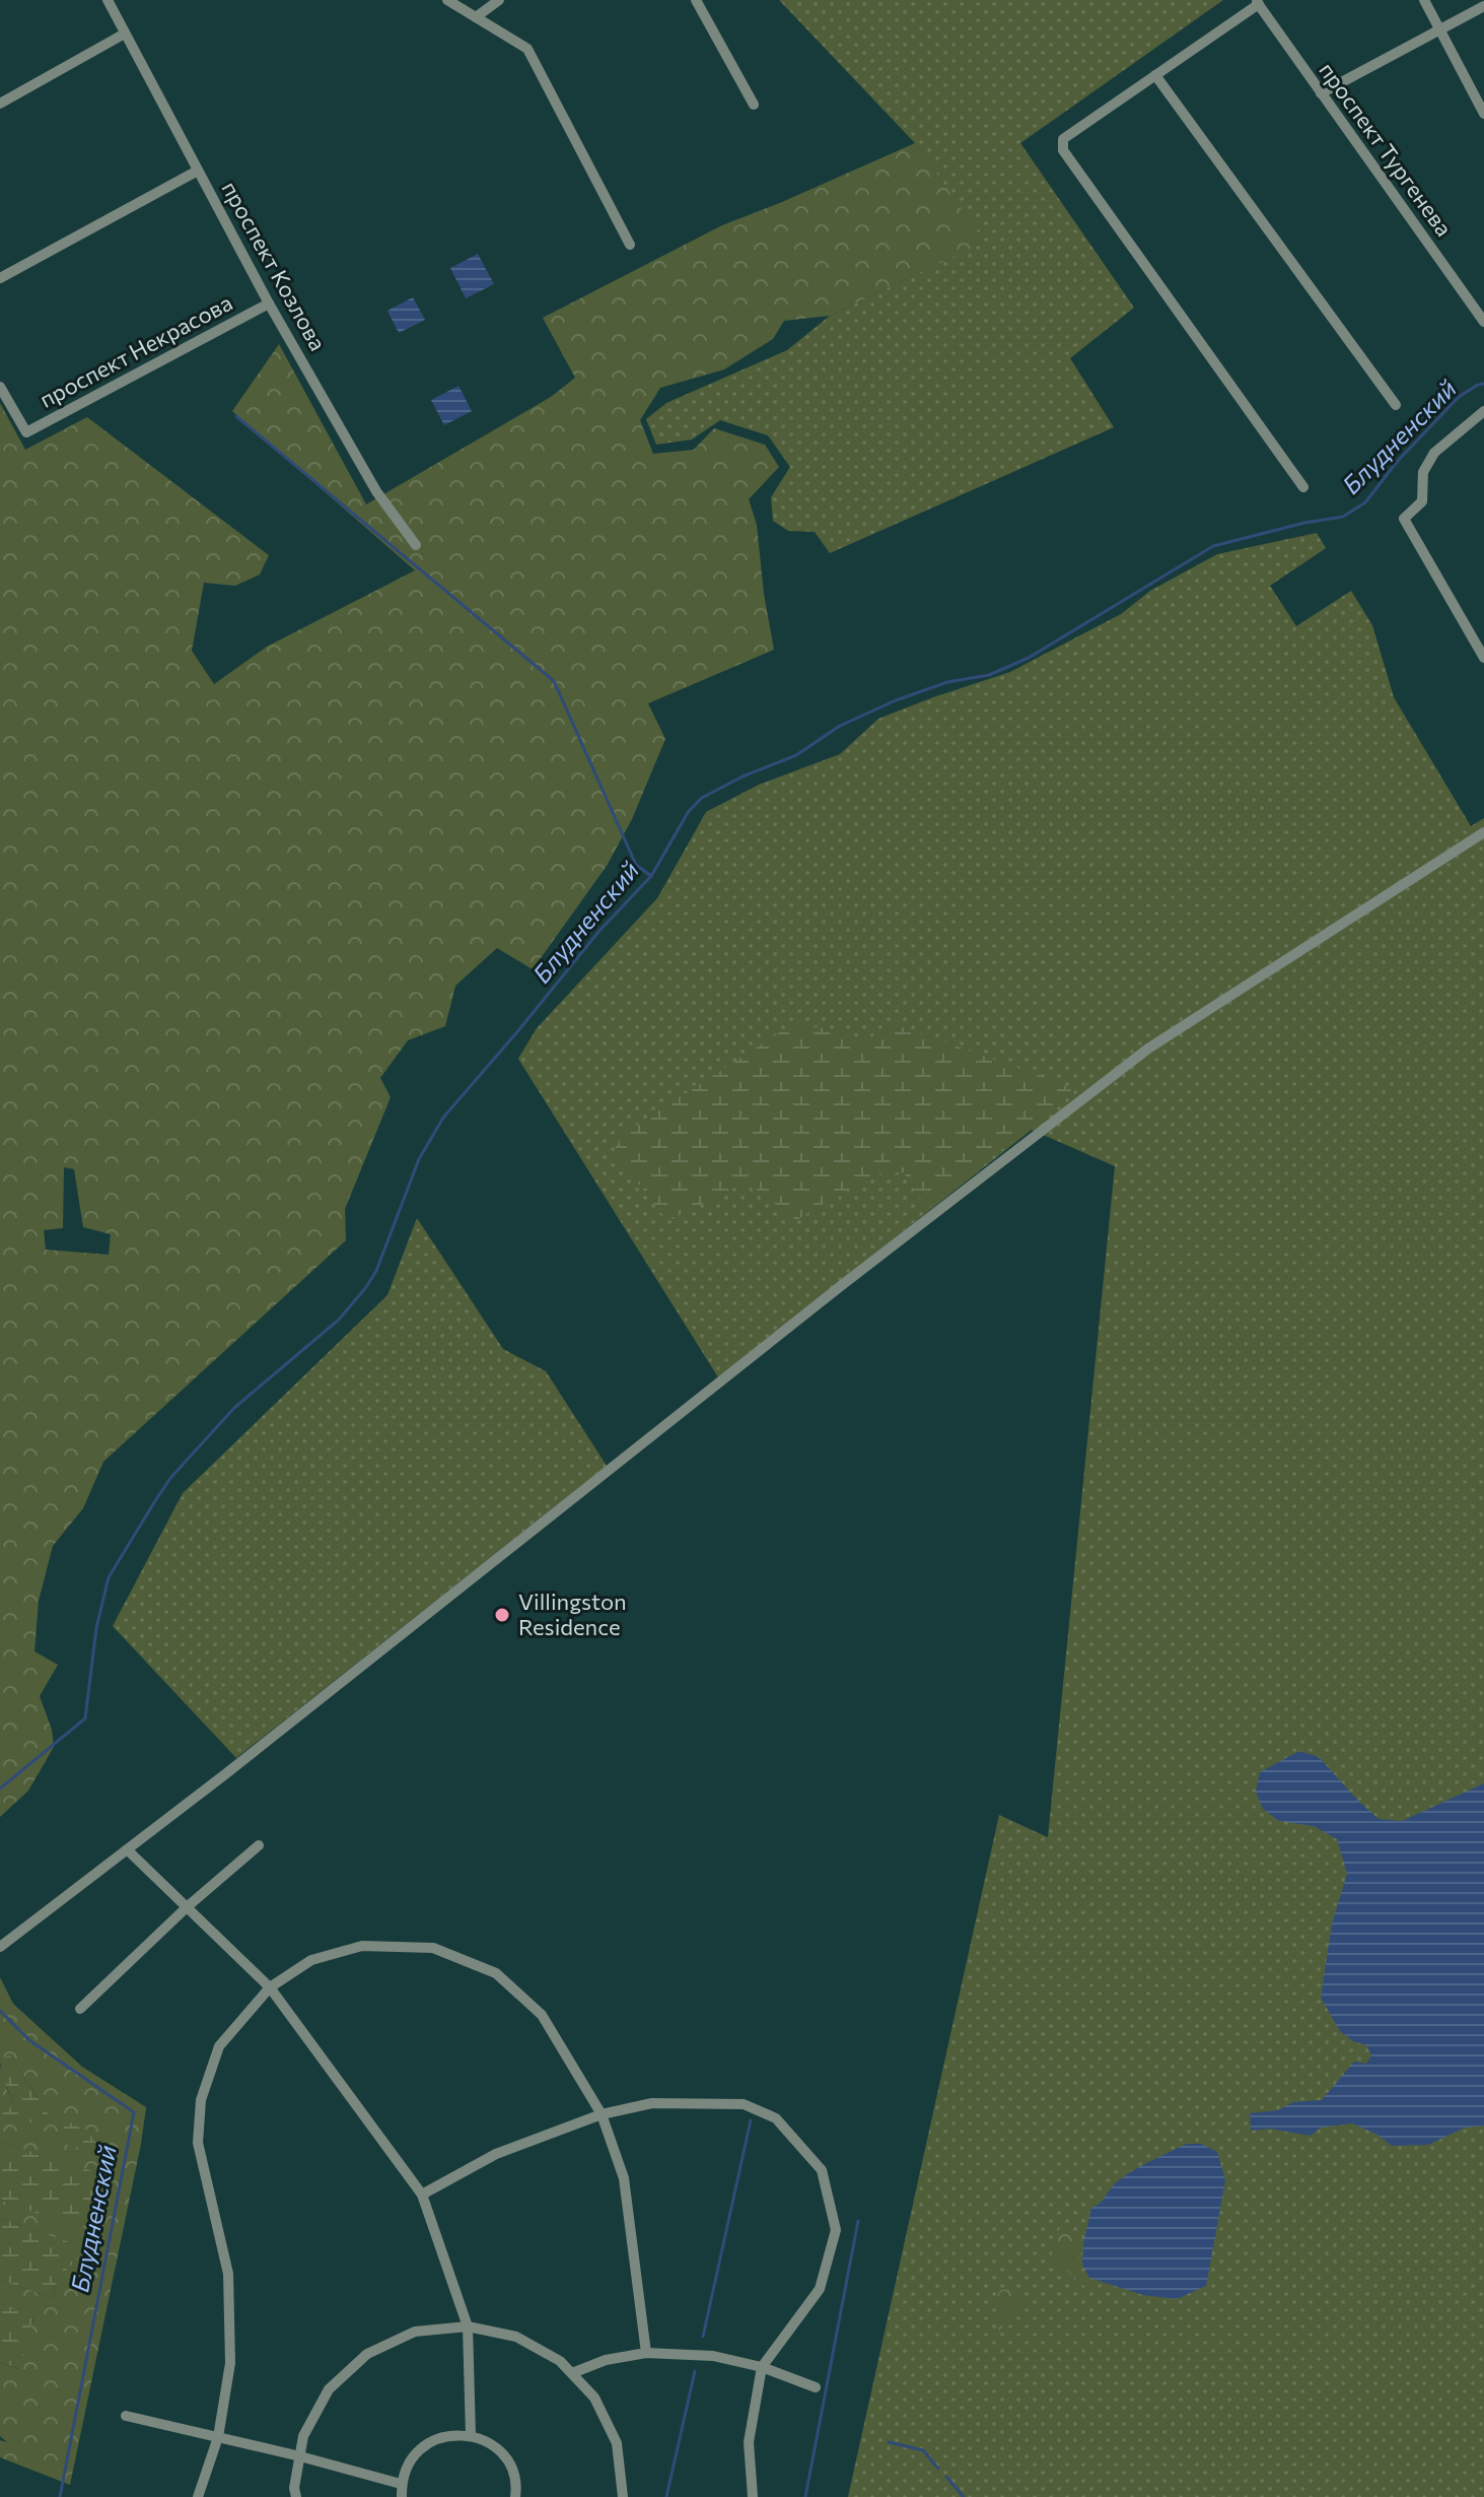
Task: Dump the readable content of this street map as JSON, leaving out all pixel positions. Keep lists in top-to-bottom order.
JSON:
{
  "streets": {
    "street": ["проспект Тургенева", "проспект Козлова", "проспект Некрасова"]
  },
  "crossings": [
    ["проспект Козлова", "проспект Некрасова"]
  ],
  "water": ["Блудненский"],
  "places": ["Villingston Residence"]
}
